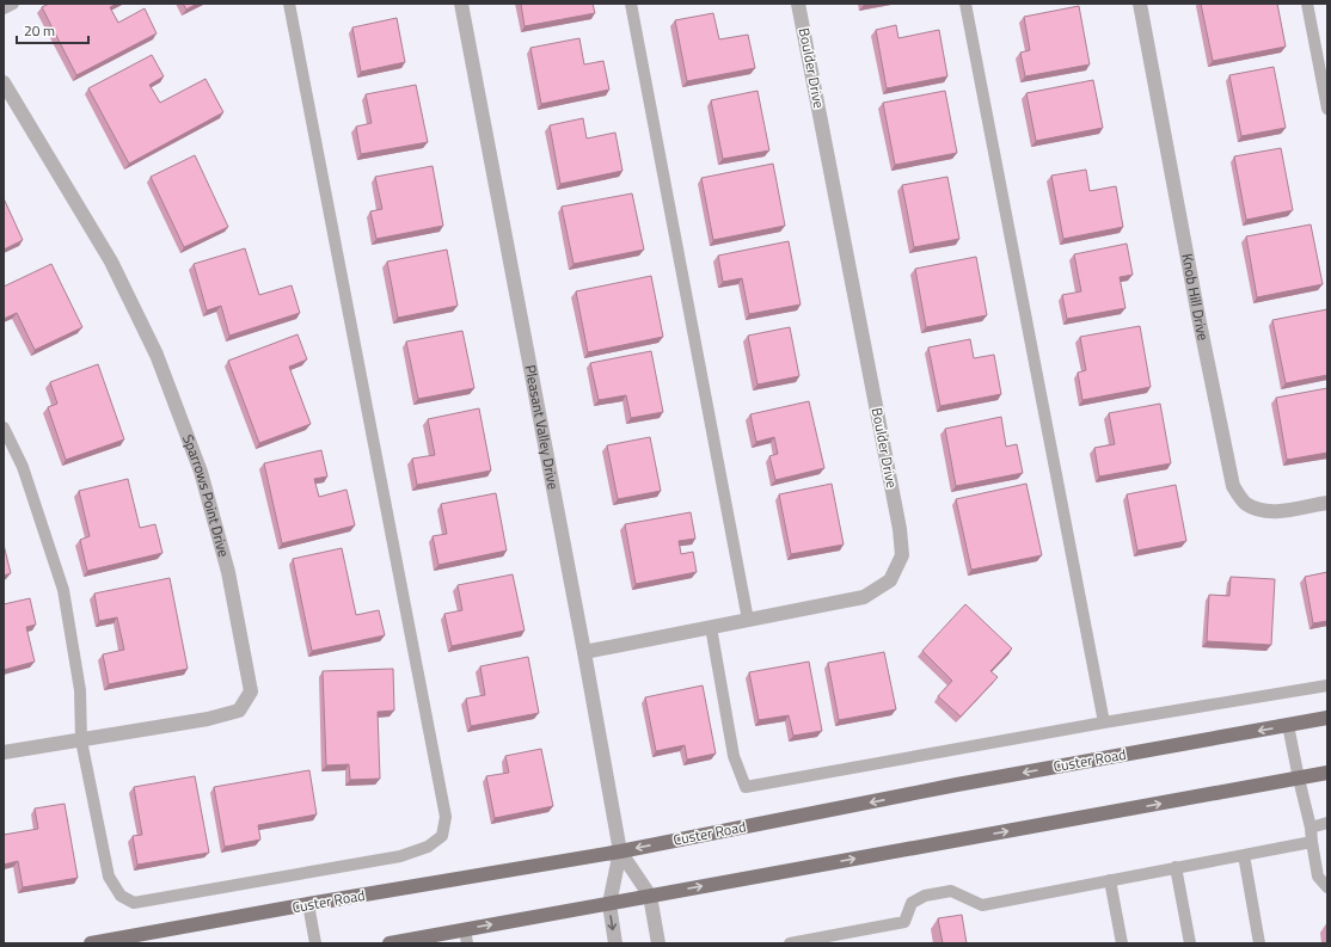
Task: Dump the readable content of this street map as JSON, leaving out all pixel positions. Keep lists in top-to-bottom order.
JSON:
{
  "streets": {
    "main road": ["Custer Road"],
    "street": [
      "Boulder Drive",
      "Knob Hill Drive",
      "Pleasant Valley Drive",
      "Sparrows Point Drive"
    ]
  },
  "crossings": [
    ["Boulder Drive", "Pleasant Valley Drive"],
    ["Pleasant Valley Drive", "Custer Road"]
  ],
  "scale_bar": "20 m"
}
